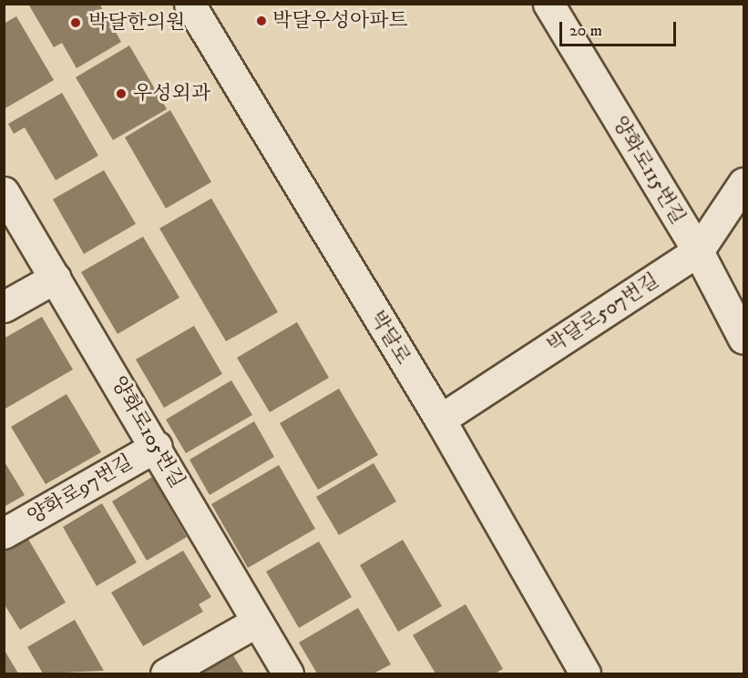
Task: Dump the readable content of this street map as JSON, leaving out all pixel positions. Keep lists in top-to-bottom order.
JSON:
{
  "streets": {
    "street": [
      "양화로115번길",
      "박달로507번길",
      "박달로",
      "양화로105번길",
      "양화로97번길"
    ]
  },
  "crossings": [
    ["양화로115번길", "박달로507번길"],
    ["박달로507번길", "박달로"],
    ["양화로105번길", "양화로97번길"]
  ],
  "places": ["박달우성아파트", "박달한의원", "우성외과"],
  "scale_bar": "20 m"
}
